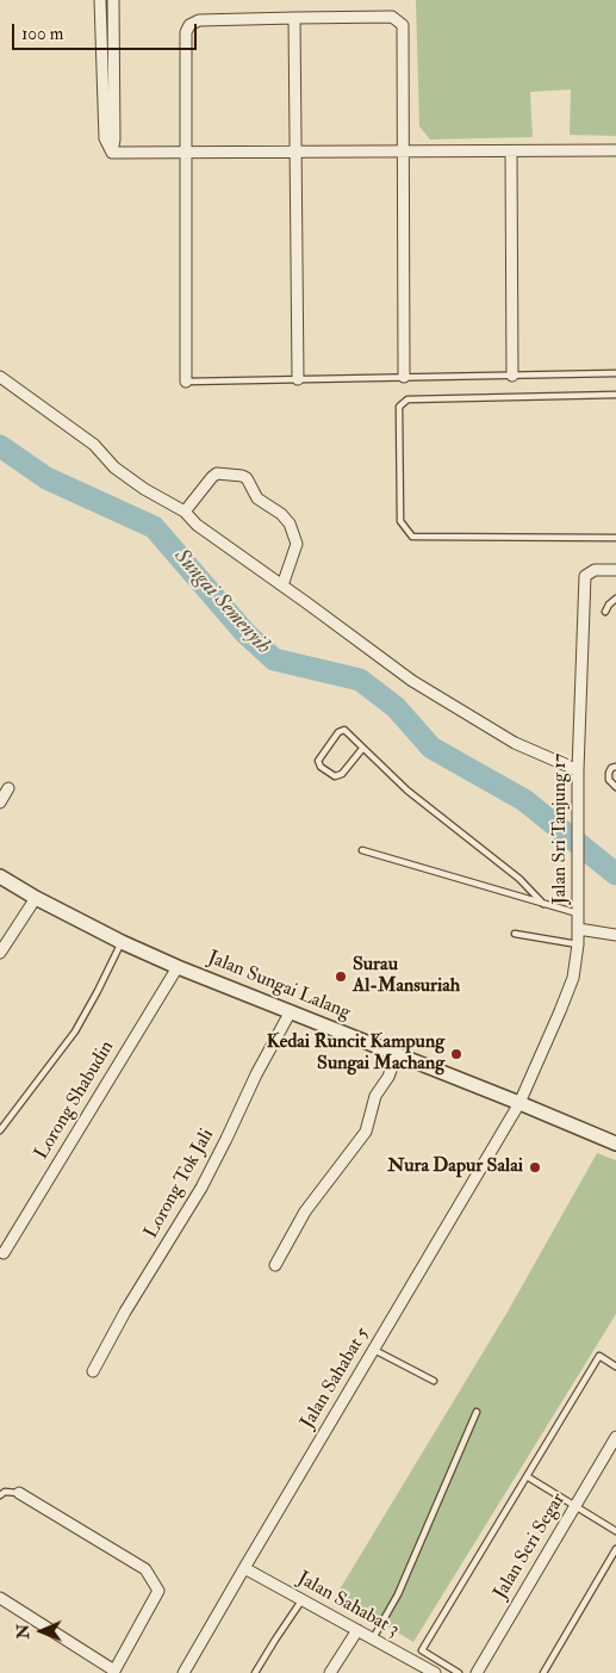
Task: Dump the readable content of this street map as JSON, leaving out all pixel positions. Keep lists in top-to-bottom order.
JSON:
{
  "streets": {
    "street": [
      "Jalan Sri Tanjung 17",
      "Jalan Sungai Lalang",
      "Lorong Shabudin",
      "Lorong Tok Jali",
      "Jalan Sahabat 5",
      "Jalan Seri Segar",
      "Jalan Sahabat 3"
    ]
  },
  "crossings": [
    ["Jalan Sri Tanjung 17", "Jalan Sungai Lalang"],
    ["Jalan Sri Tanjung 17", "Jalan Sahabat 5"],
    ["Jalan Sungai Lalang", "Lorong Shabudin"],
    ["Jalan Sungai Lalang", "Lorong Tok Jali"],
    ["Jalan Sungai Lalang", "Jalan Sahabat 5"],
    ["Jalan Sahabat 5", "Jalan Sahabat 3"]
  ],
  "water": ["Sungai Semenyih"],
  "places": ["Surau Al-Mansuriah", "Kedai Runcit Kampung Sungai Machang", "Nura Dapur Salai"],
  "scale_bar": "100 m",
  "north": "left"
}
